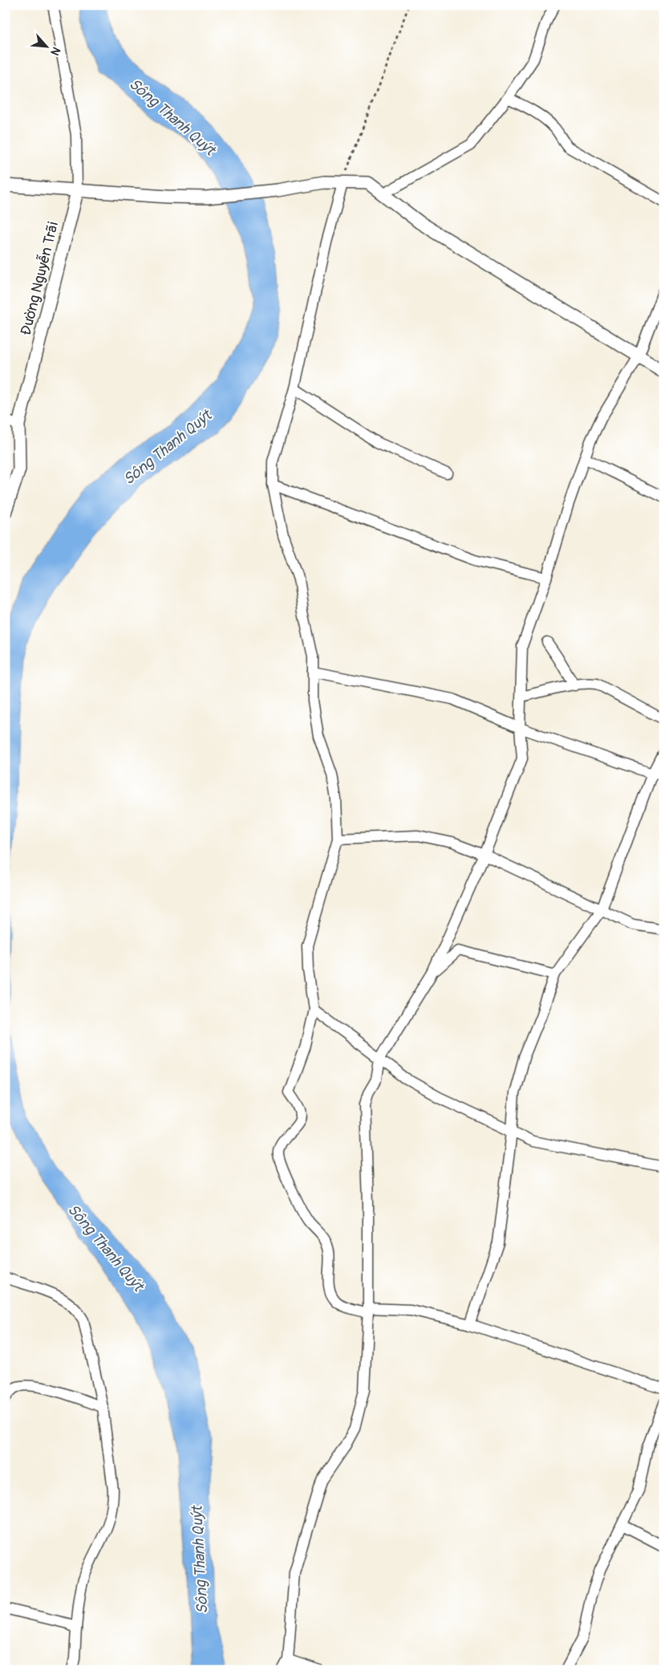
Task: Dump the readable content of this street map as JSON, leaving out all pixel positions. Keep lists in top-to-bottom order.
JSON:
{
  "streets": {
    "street": ["Đường Nguyễn Trãi"]
  },
  "water": ["Sông Thanh Quýt"],
  "north": "bottom right"
}
